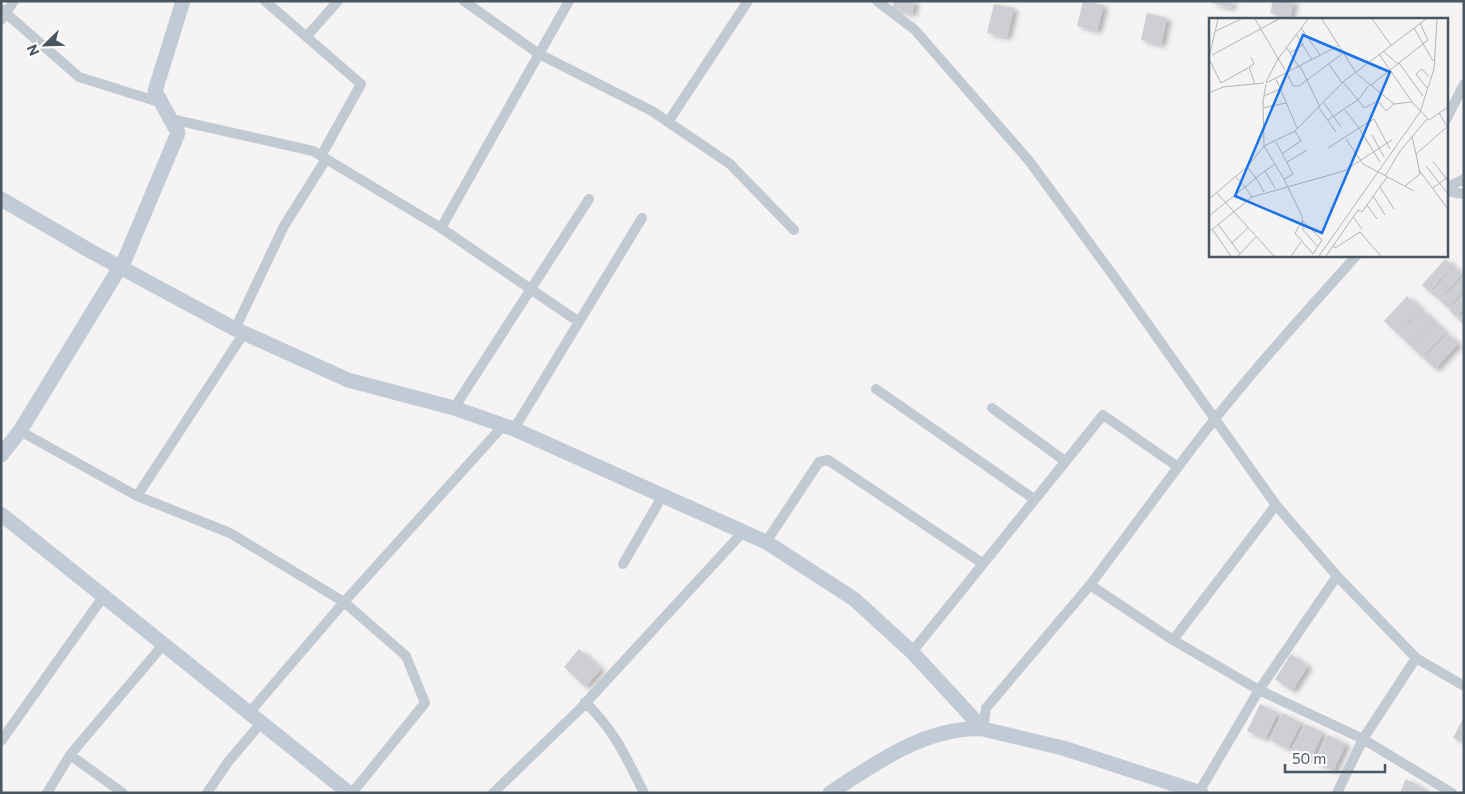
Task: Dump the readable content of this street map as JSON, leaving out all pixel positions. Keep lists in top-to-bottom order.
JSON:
{
  "scale_bar": "50 m",
  "north": "bottom left"
}
